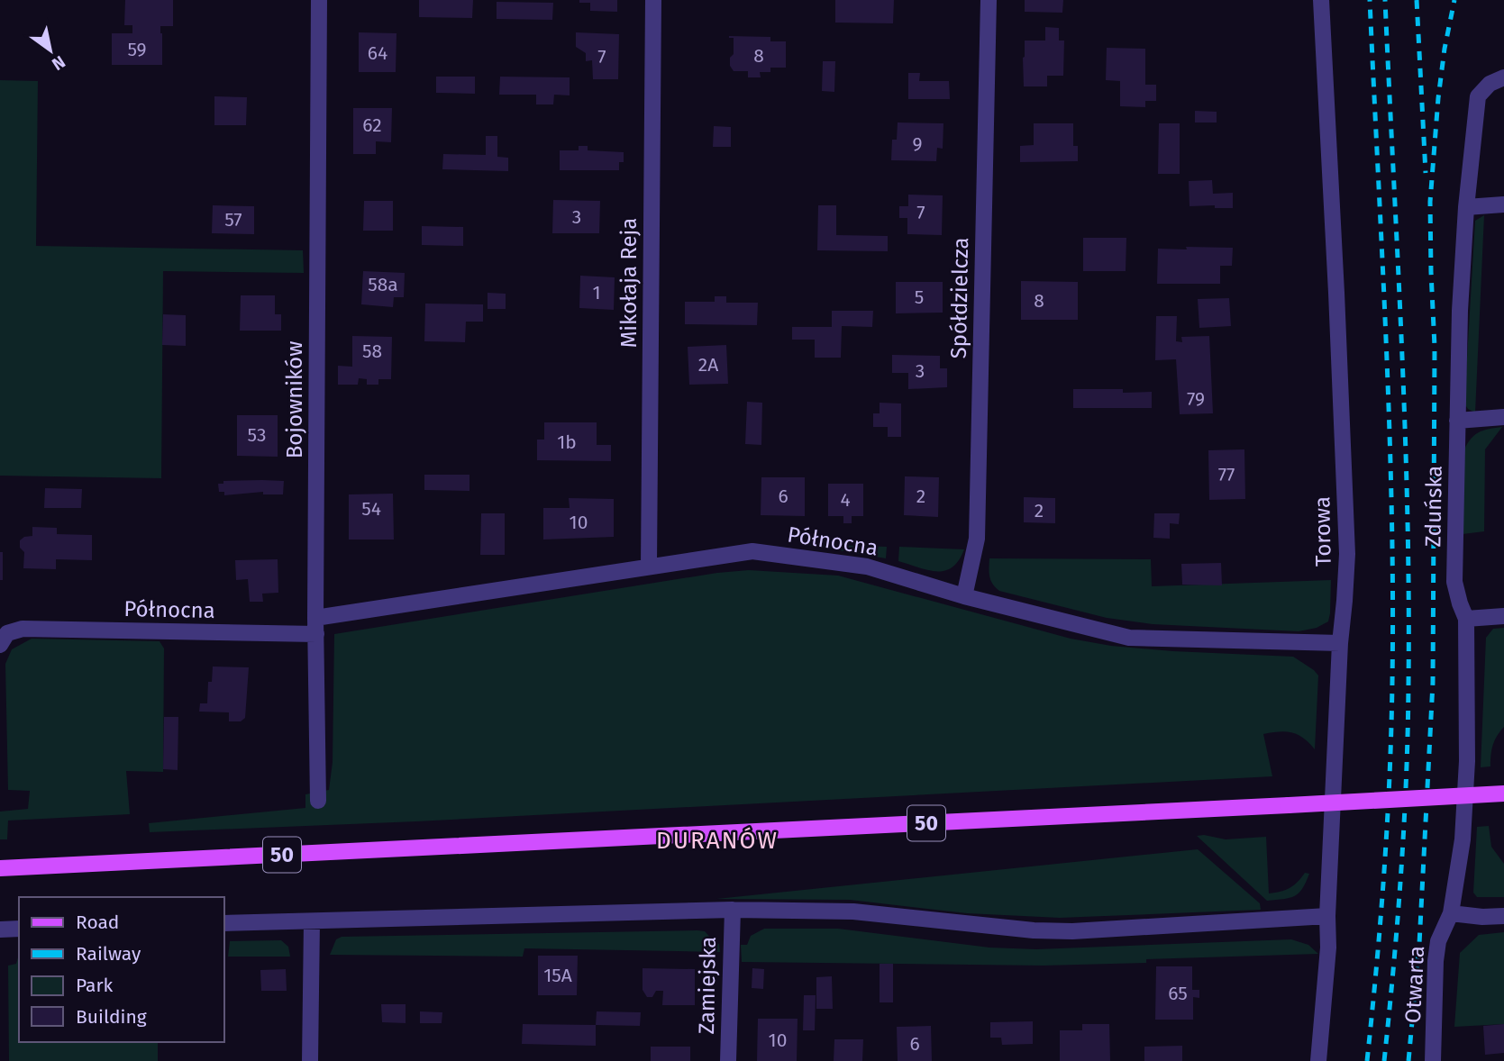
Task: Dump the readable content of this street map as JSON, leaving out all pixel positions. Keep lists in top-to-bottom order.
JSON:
{
  "streets": {
    "main road": ["50"],
    "street": [
      "Mikołaja Reja",
      "Spółdzielcza",
      "Bojowników",
      "Zduńska",
      "Torowa",
      "Północna",
      "Otwarta",
      "Zamiejska"
    ]
  },
  "crossings": [
    ["Mikołaja Reja", "Północna"],
    ["Spółdzielcza", "Północna"],
    ["Bojowników", "Północna"],
    ["Zduńska", "Otwarta"],
    ["Torowa", "Północna"]
  ],
  "districts": ["DURANÓW"],
  "house_numbers": [
    "59",
    "64",
    "8",
    "7",
    "62",
    "9",
    "7",
    "3",
    "57",
    "58a",
    "1",
    "5",
    "8",
    "58",
    "2A",
    "3",
    "79",
    "53",
    "1b",
    "77",
    "6",
    "2",
    "4",
    "54",
    "2",
    "10",
    "15A",
    "65",
    "10",
    "6"
  ],
  "legend": [
    "Road",
    "Railway",
    "Park",
    "Building"
  ],
  "north": "bottom right"
}
